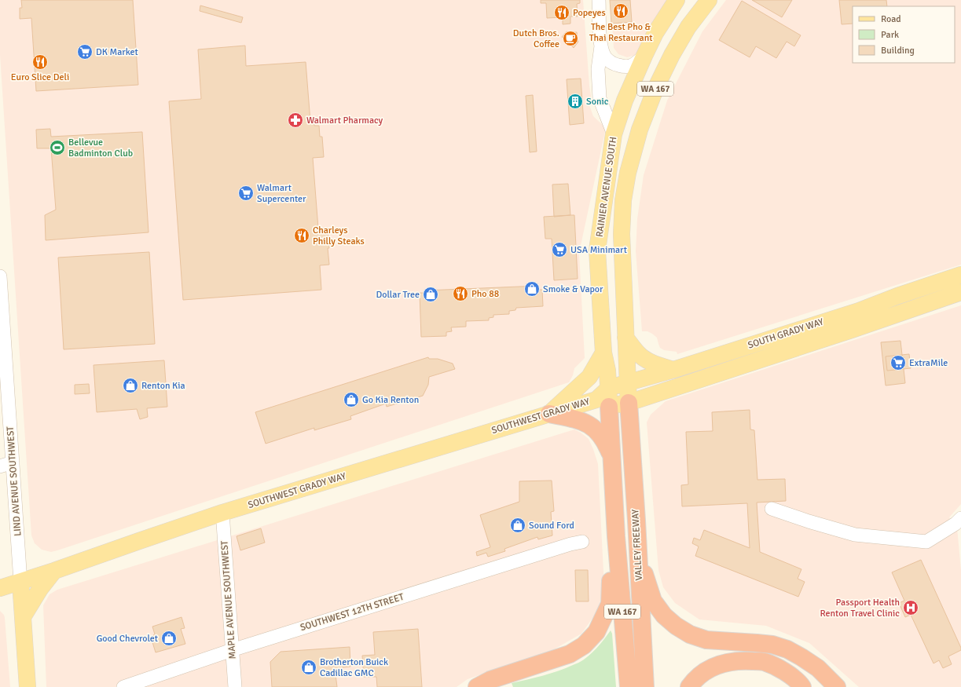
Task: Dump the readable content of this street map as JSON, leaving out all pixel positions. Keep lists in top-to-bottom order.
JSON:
{
  "streets": {
    "highway": ["WA 167", "VALLEY FREEWAY"],
    "main road": [
      "RAINIER AVENUE SOUTH",
      "SOUTH GRADY WAY",
      "SOUTHWEST GRADY WAY",
      "LIND AVENUE SOUTHWEST"
    ],
    "street": ["MAPLE AVENUE SOUTHWEST", "SOUTHWEST 12TH STREET"]
  },
  "crossings": [
    ["RAINIER AVENUE SOUTH", "SOUTH GRADY WAY"],
    ["RAINIER AVENUE SOUTH", "SOUTHWEST GRADY WAY"],
    ["RAINIER AVENUE SOUTH", "VALLEY FREEWAY"],
    ["SOUTH GRADY WAY", "SOUTHWEST GRADY WAY"],
    ["SOUTH GRADY WAY", "VALLEY FREEWAY"],
    ["SOUTHWEST GRADY WAY", "LIND AVENUE SOUTHWEST"],
    ["SOUTHWEST GRADY WAY", "VALLEY FREEWAY"],
    ["SOUTHWEST GRADY WAY", "MAPLE AVENUE SOUTHWEST"],
    ["MAPLE AVENUE SOUTHWEST", "SOUTHWEST 12TH STREET"]
  ],
  "places": {
    "restaurant": [
      "The Best Pho & Thai Restaurant",
      "Popeyes",
      "Euro Slice Deli",
      "Charleys Philly Steaks",
      "Pho 88"
    ],
    "cafe": ["Dutch Bros. Coffee"],
    "supermarket": [
      "DK Market",
      "Walmart Supercenter",
      "USA Minimart",
      "ExtraMile"
    ],
    "building": ["Sonic"],
    "pharmacy": ["Walmart Pharmacy"],
    "sports": ["Bellevue Badminton Club"],
    "shop": [
      "Smoke & Vapor",
      "Dollar Tree",
      "Renton Kia",
      "Go Kia Renton",
      "Sound Ford",
      "Good Chevrolet",
      "Brotherton Buick Cadillac GMC"
    ],
    "hospital": ["Passport Health Renton Travel Clinic"]
  },
  "legend": ["Road", "Park", "Building"]
}
